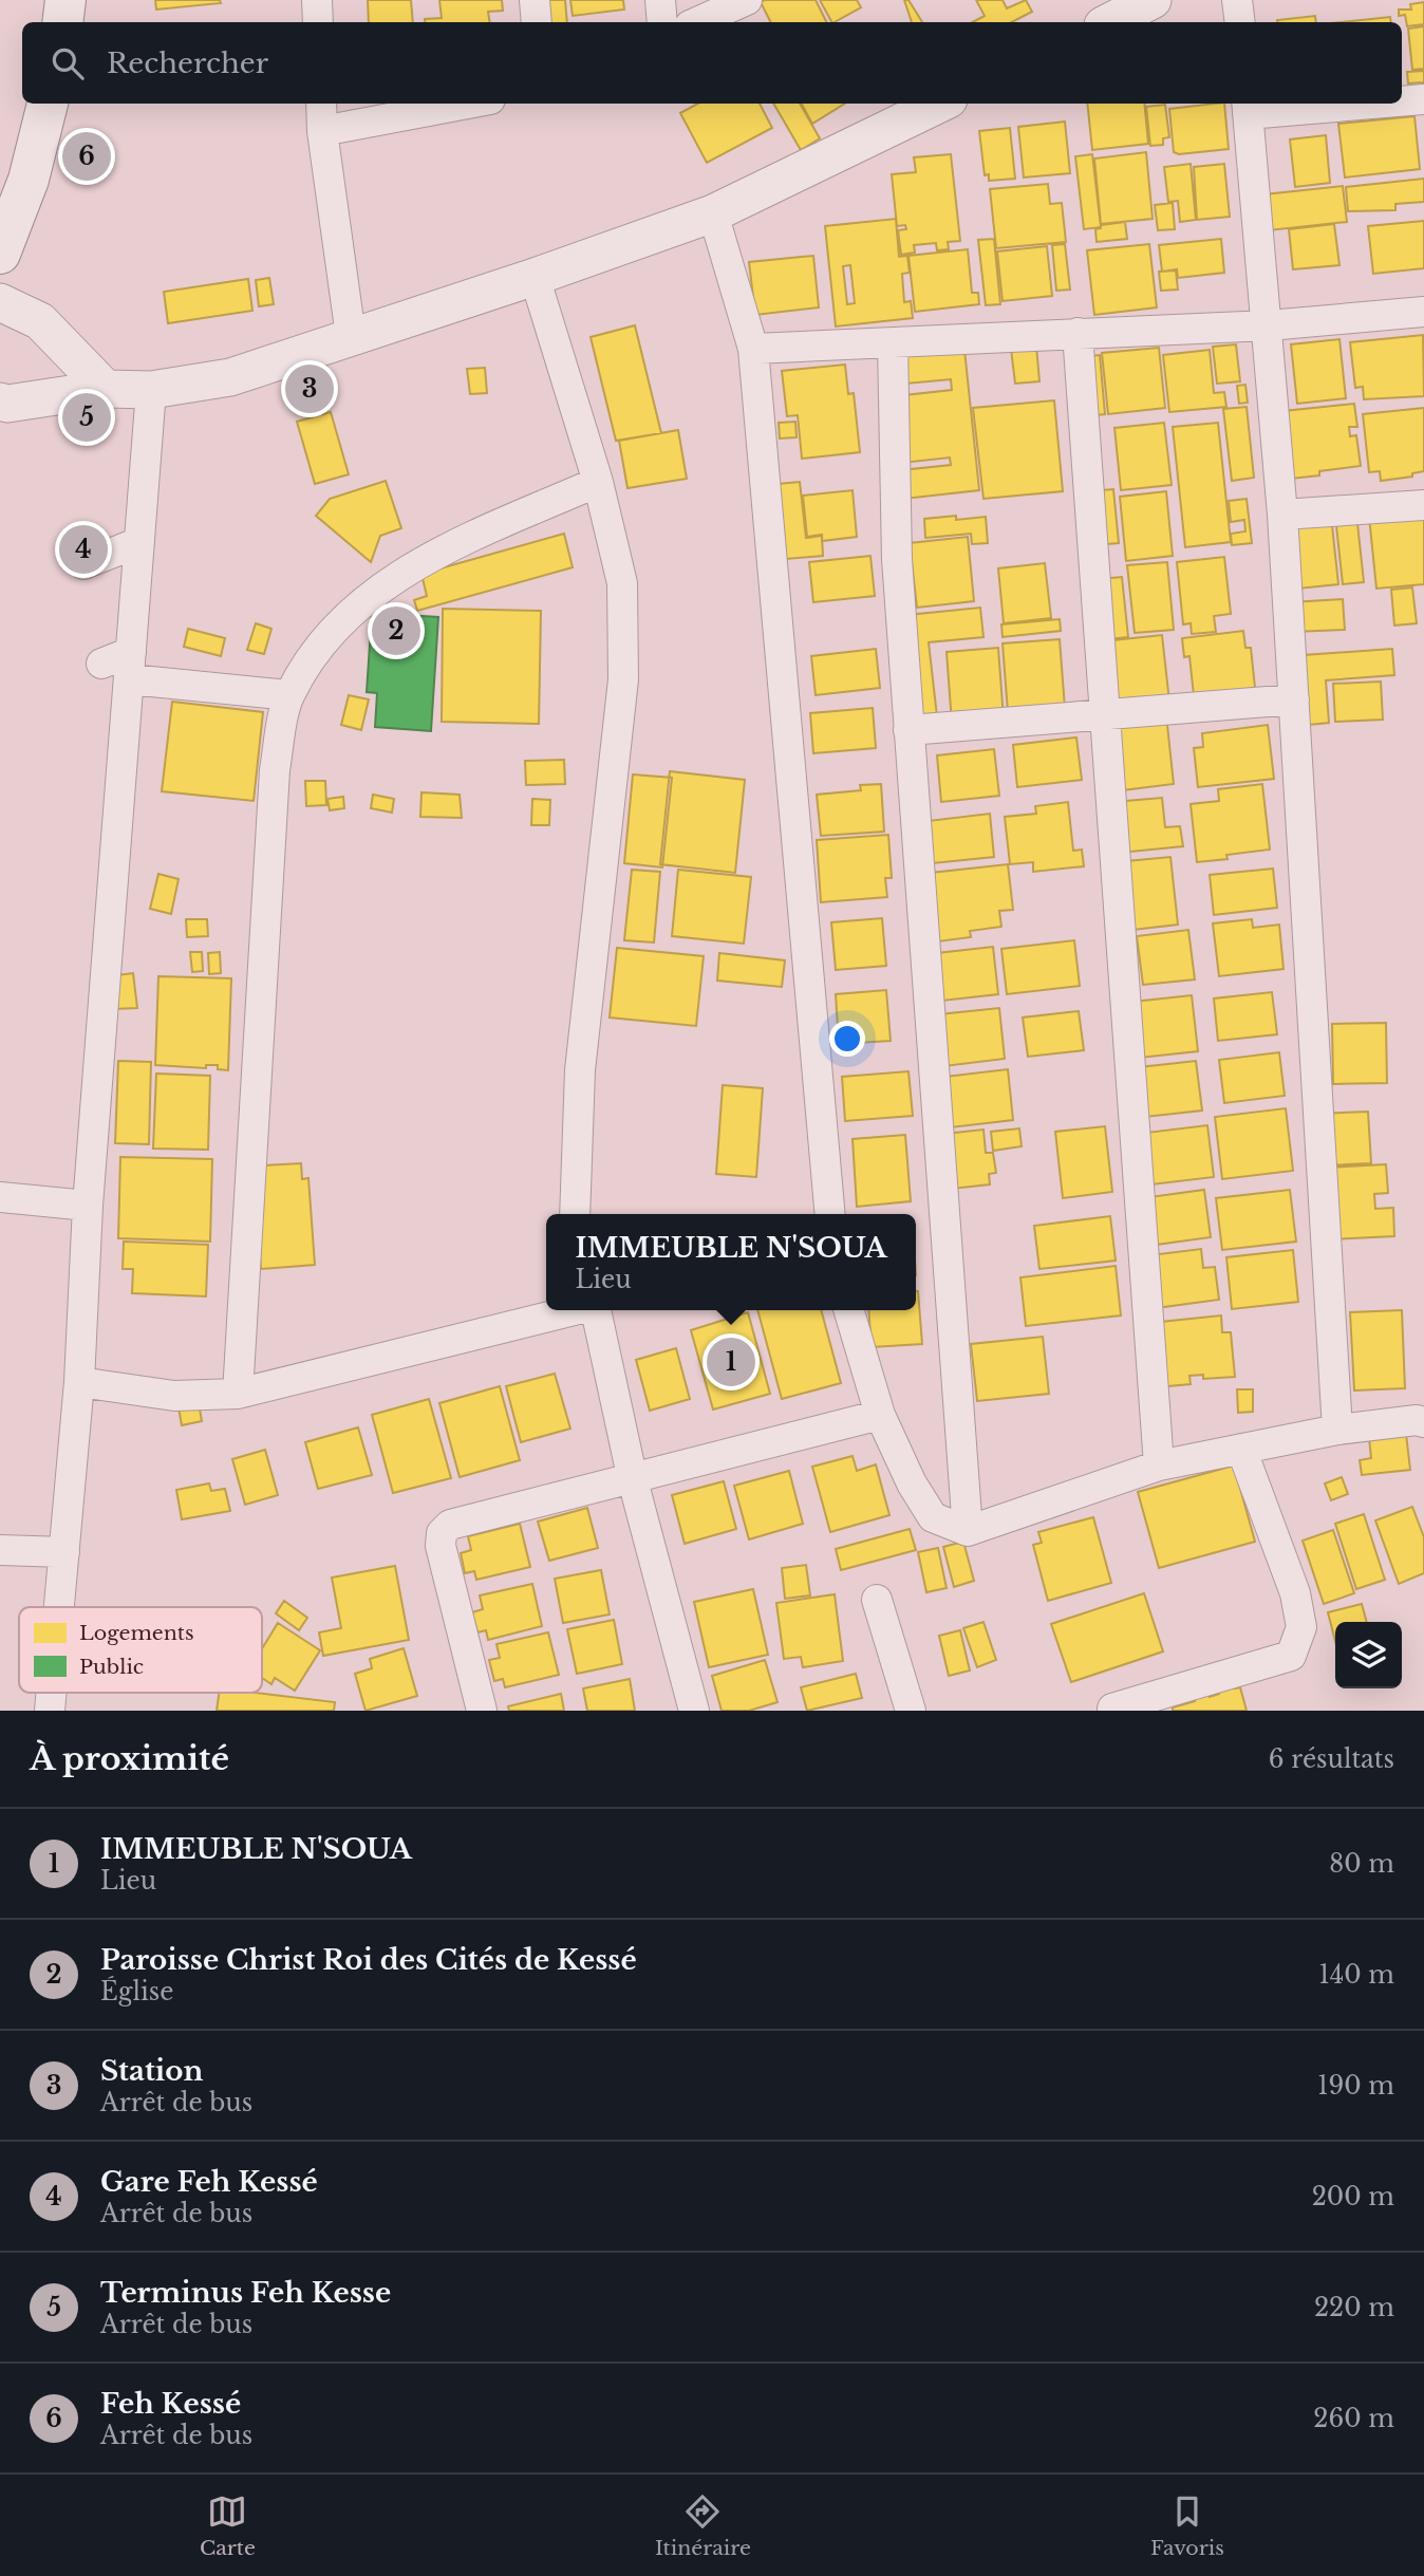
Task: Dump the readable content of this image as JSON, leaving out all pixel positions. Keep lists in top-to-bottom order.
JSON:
{
  "legend": ["Logements", "Public"],
  "page": {
    "search": "Rechercher",
    "pins": [
      "6",
      "3",
      "5",
      "4",
      "2",
      "1"
    ],
    "popup": ["IMMEUBLE N'SOUA", "Lieu"],
    "heading": ["À proximité", "6 résultats"],
    "list": [
      {
        "mark": "1",
        "name": "IMMEUBLE N'SOUA",
        "note": "Lieu",
        "value": "80 m"
      },
      {
        "mark": "2",
        "name": "Paroisse Christ Roi des Cités de Kessé",
        "note": "Église",
        "value": "140 m"
      },
      {
        "mark": "3",
        "name": "Station",
        "note": "Arrêt de bus",
        "value": "190 m"
      },
      {
        "mark": "4",
        "name": "Gare Feh Kessé",
        "note": "Arrêt de bus",
        "value": "200 m"
      },
      {
        "mark": "5",
        "name": "Terminus Feh Kesse",
        "note": "Arrêt de bus",
        "value": "220 m"
      },
      {
        "mark": "6",
        "name": "Feh Kessé",
        "note": "Arrêt de bus",
        "value": "260 m"
      }
    ],
    "nav": ["Carte", "Itinéraire", "Favoris"]
  }
}
